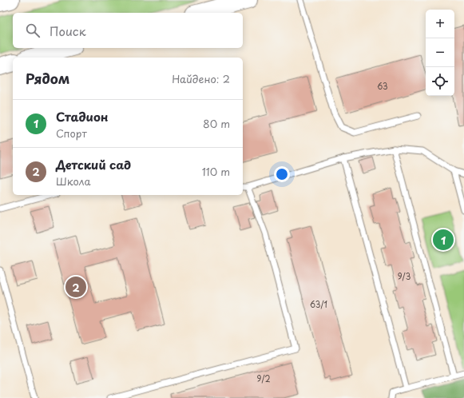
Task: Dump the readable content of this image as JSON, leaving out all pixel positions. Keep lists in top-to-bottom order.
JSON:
{
  "house_numbers": [
    "63",
    "9/3",
    "63/1",
    "9/2"
  ],
  "page": {
    "map_buttons": ["+", "−"],
    "search": "Поиск",
    "heading": ["Рядом", "Найдено: 2"],
    "list": [
      {
        "mark": "1",
        "name": "Стадион",
        "note": "Спорт",
        "value": "80 m"
      },
      {
        "mark": "2",
        "name": "Детский сад",
        "note": "Школа",
        "value": "110 m"
      }
    ],
    "pins": ["1", "2"]
  }
}
